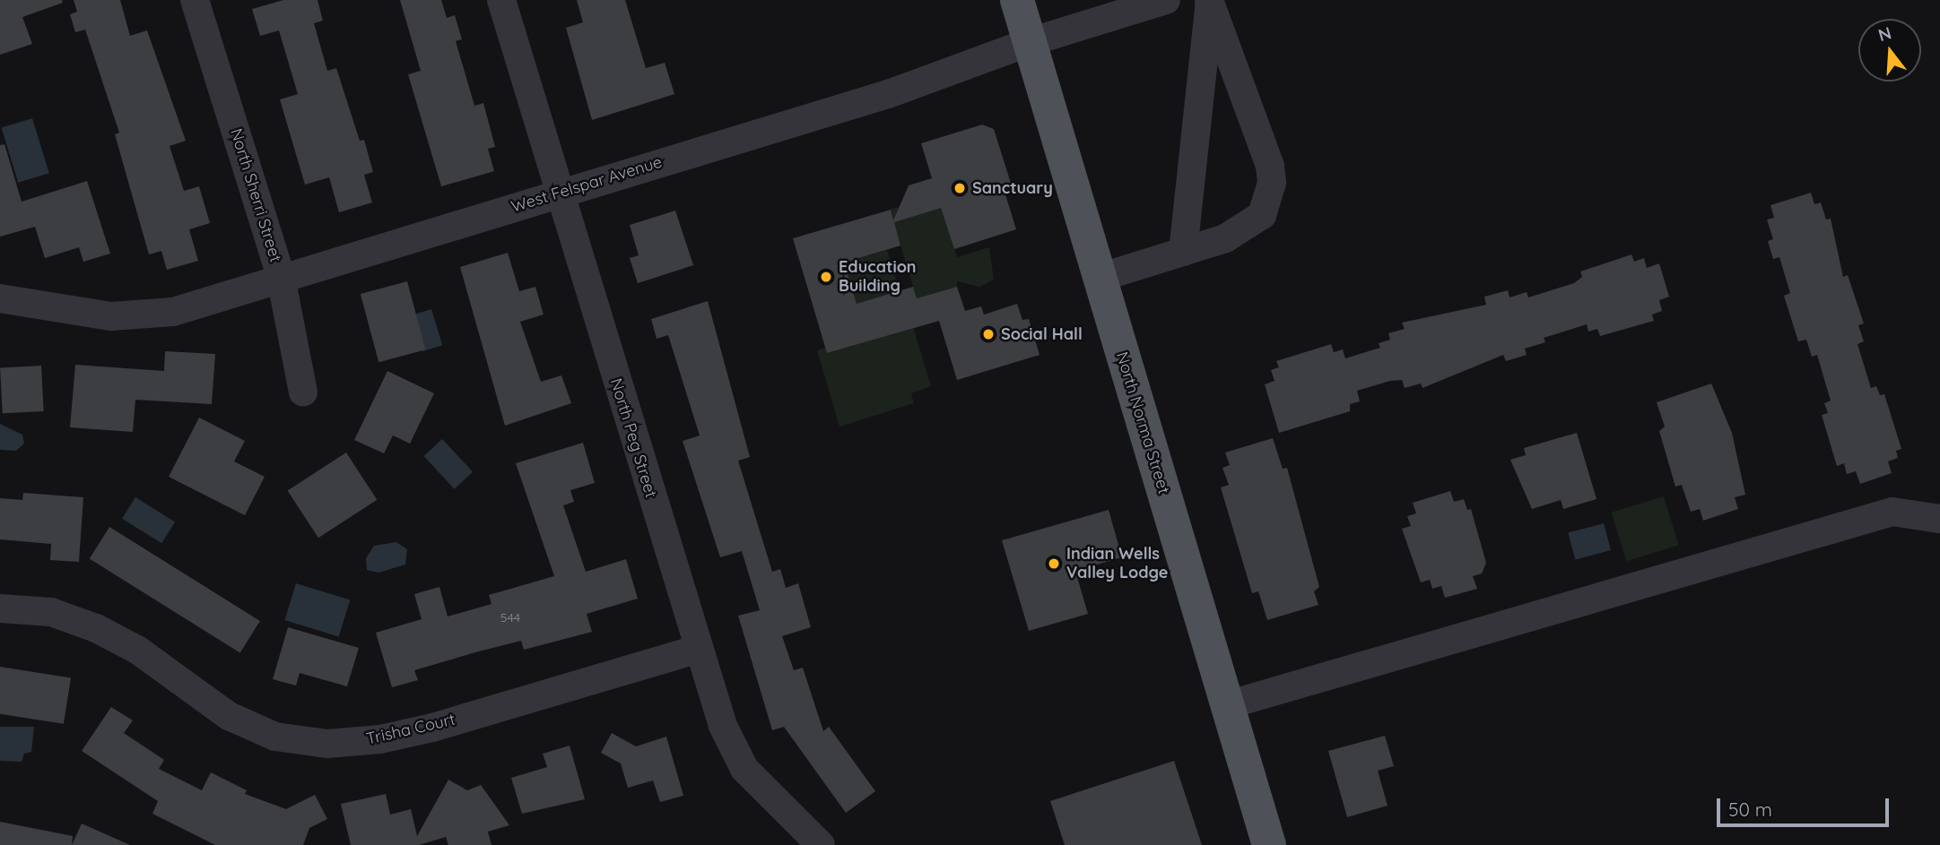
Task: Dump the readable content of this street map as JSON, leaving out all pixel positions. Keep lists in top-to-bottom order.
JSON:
{
  "streets": {
    "main road": ["North Norma Street"],
    "street": [
      "West Felspar Avenue",
      "North Sherri Street",
      "North Peg Street",
      "Trisha Court"
    ]
  },
  "crossings": [
    ["West Felspar Avenue", "North Sherri Street"],
    ["West Felspar Avenue", "North Norma Street"],
    ["West Felspar Avenue", "North Peg Street"],
    ["North Peg Street", "Trisha Court"]
  ],
  "places": [
    "Sanctuary",
    "Education Building",
    "Social Hall",
    "Indian Wells Valley Lodge"
  ],
  "house_numbers": ["544"],
  "scale_bar": "50 m",
  "north": "top"
}
